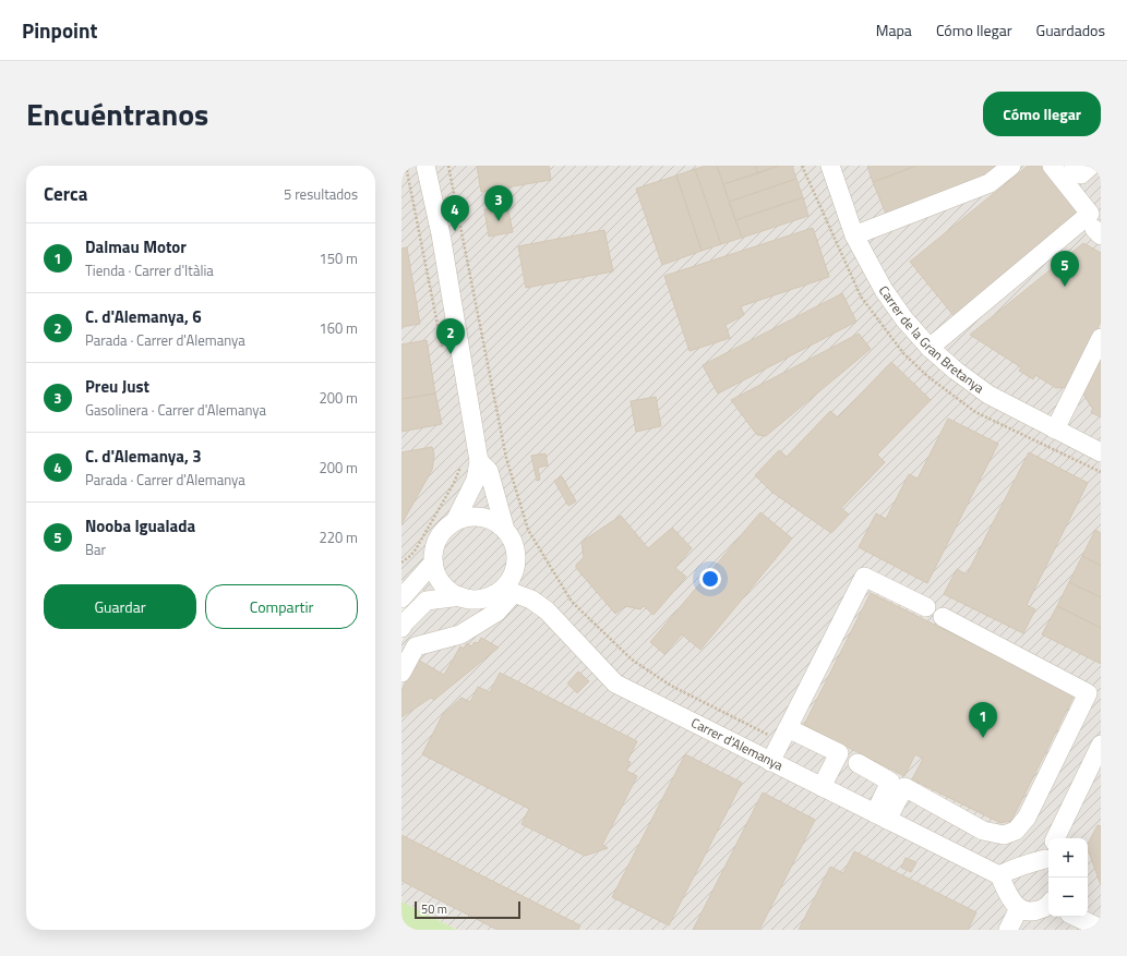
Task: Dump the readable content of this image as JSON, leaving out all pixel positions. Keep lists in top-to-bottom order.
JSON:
{
  "streets": {
    "street": ["Carrer de la Gran Bretanya", "Carrer d'Alemanya"]
  },
  "scale_bar": "50 m",
  "page": {
    "header": "Pinpoint",
    "nav": ["Mapa", "Cómo llegar", "Guardados"],
    "title": "Encuéntranos",
    "buttons": [
      "Cómo llegar",
      ["Guardar", "Compartir"]
    ],
    "heading": ["Cerca", "5 resultados"],
    "pins": [
      "3",
      "4",
      "5",
      "2",
      "1"
    ],
    "list": [
      {
        "mark": "1",
        "name": "Dalmau Motor",
        "note": "Tienda · Carrer d'Itàlia",
        "value": "150 m"
      },
      {
        "mark": "2",
        "name": "C. d'Alemanya, 6",
        "note": "Parada · Carrer d'Alemanya",
        "value": "160 m"
      },
      {
        "mark": "3",
        "name": "Preu Just",
        "note": "Gasolinera · Carrer d'Alemanya",
        "value": "200 m"
      },
      {
        "mark": "4",
        "name": "C. d'Alemanya, 3",
        "note": "Parada · Carrer d'Alemanya",
        "value": "200 m"
      },
      {
        "mark": "5",
        "name": "Nooba Igualada",
        "note": "Bar",
        "value": "220 m"
      }
    ],
    "map_buttons": ["+", "−"],
    "scale": "50 m"
  }
}
